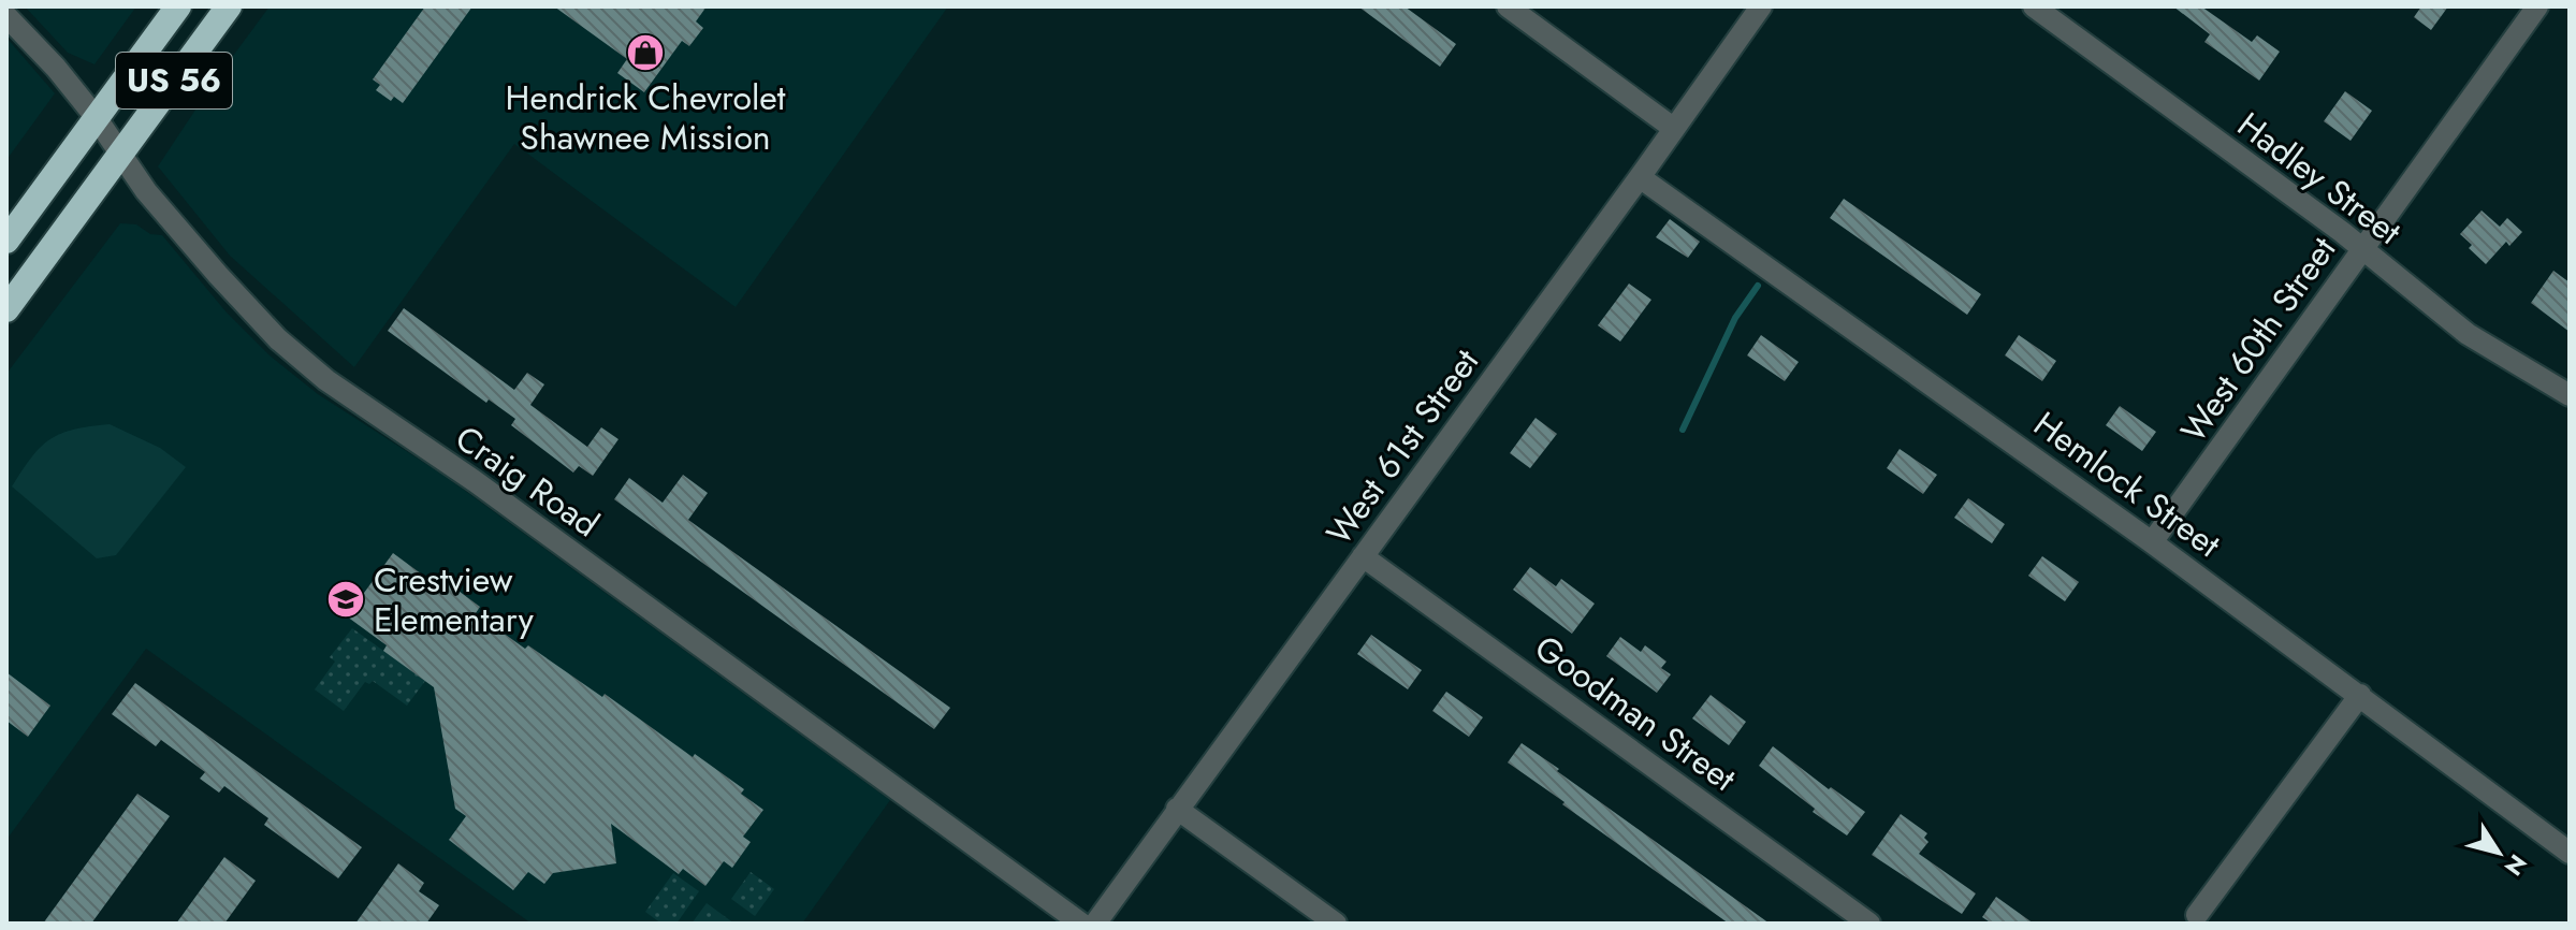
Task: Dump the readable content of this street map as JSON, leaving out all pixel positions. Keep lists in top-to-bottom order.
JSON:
{
  "streets": {
    "highway": ["US 56"],
    "street": [
      "Hadley Street",
      "West 60th Street",
      "West 61st Street",
      "Craig Road",
      "Hemlock Street",
      "Goodman Street"
    ]
  },
  "crossings": [
    ["US 56", "Craig Road"],
    ["Hadley Street", "West 60th Street"],
    ["West 60th Street", "Hemlock Street"],
    ["West 61st Street", "Hemlock Street"],
    ["West 61st Street", "Goodman Street"]
  ],
  "places": {
    "shop": ["Hendrick Chevrolet Shawnee Mission"],
    "school or university": ["Crestview Elementary"]
  },
  "north": "bottom right"
}
